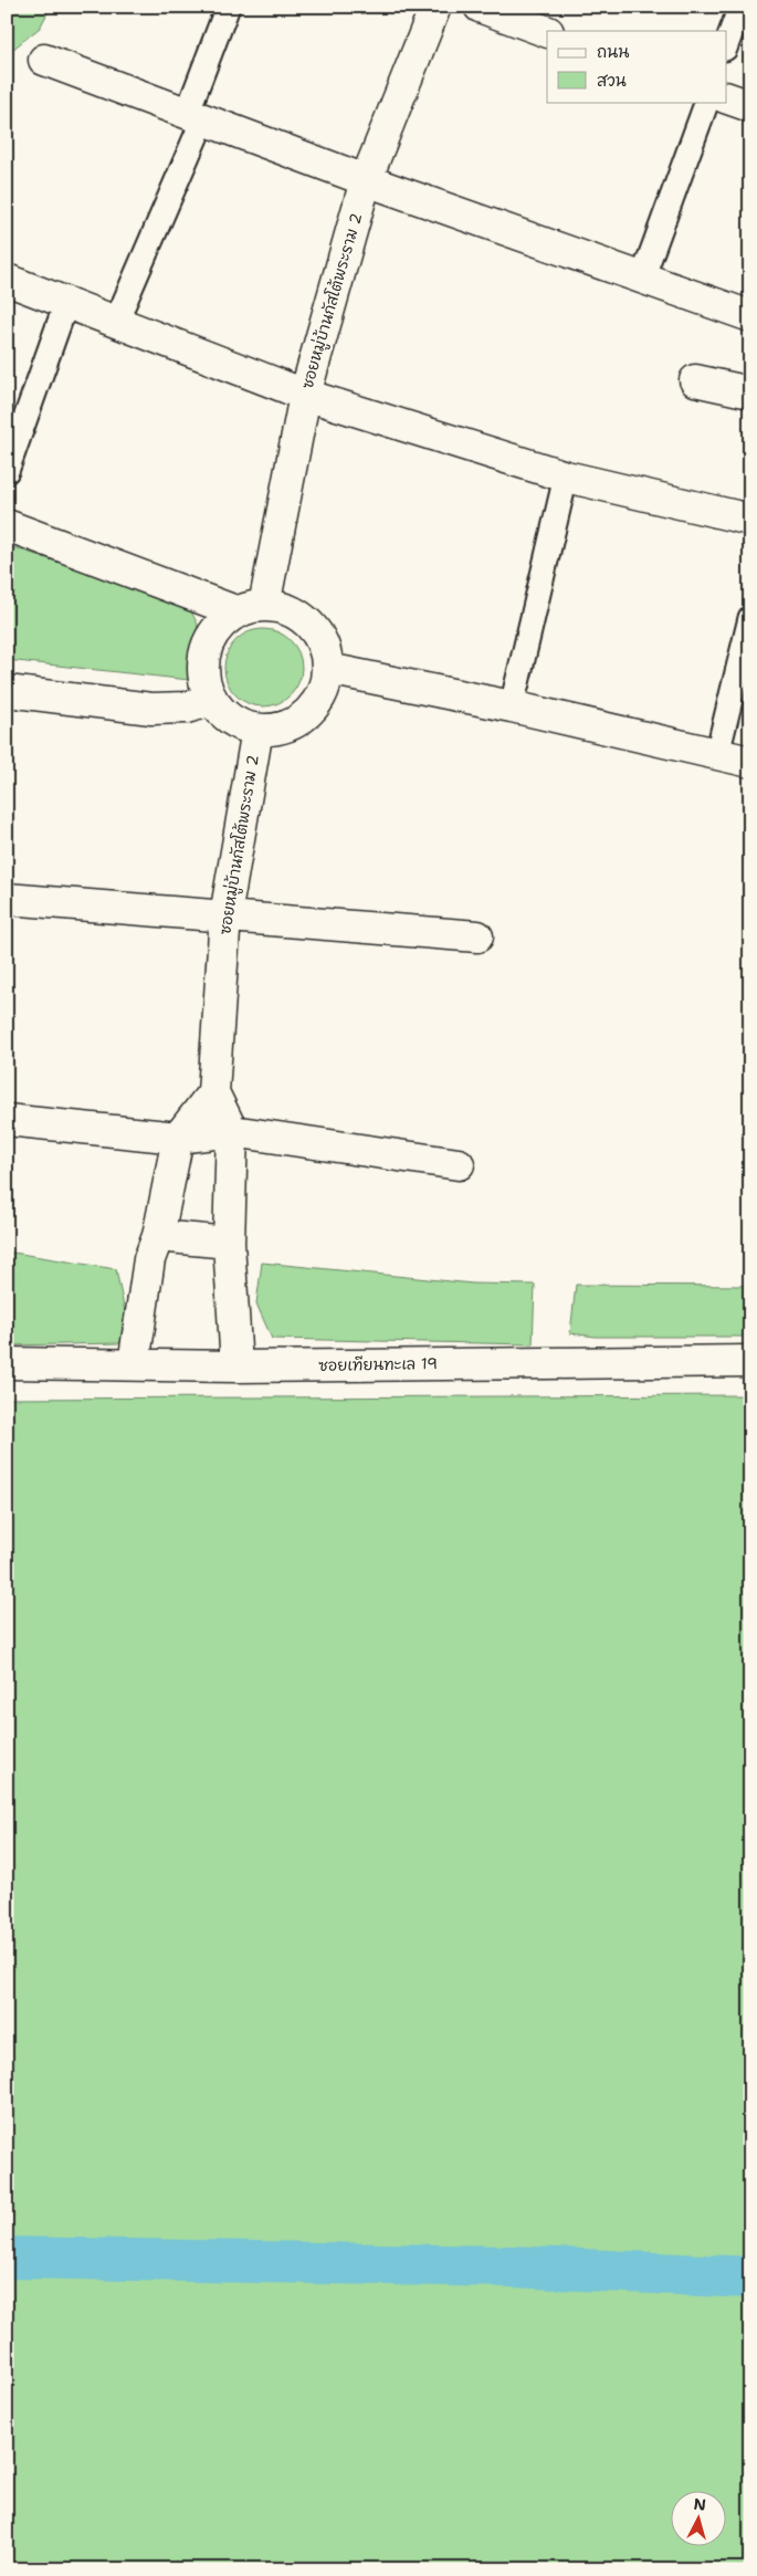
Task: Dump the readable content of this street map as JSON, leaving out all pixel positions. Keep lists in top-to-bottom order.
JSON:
{
  "streets": {
    "street": ["ซอยหมู่บ้านกัสโต้พระราม 2", "ซอยเทียนทะเล 19"]
  },
  "crossings": [
    ["ซอยหมู่บ้านกัสโต้พระราม 2", "ซอยเทียนทะเล 19"]
  ],
  "legend": ["ถนน", "สวน"],
  "north": "top"
}
